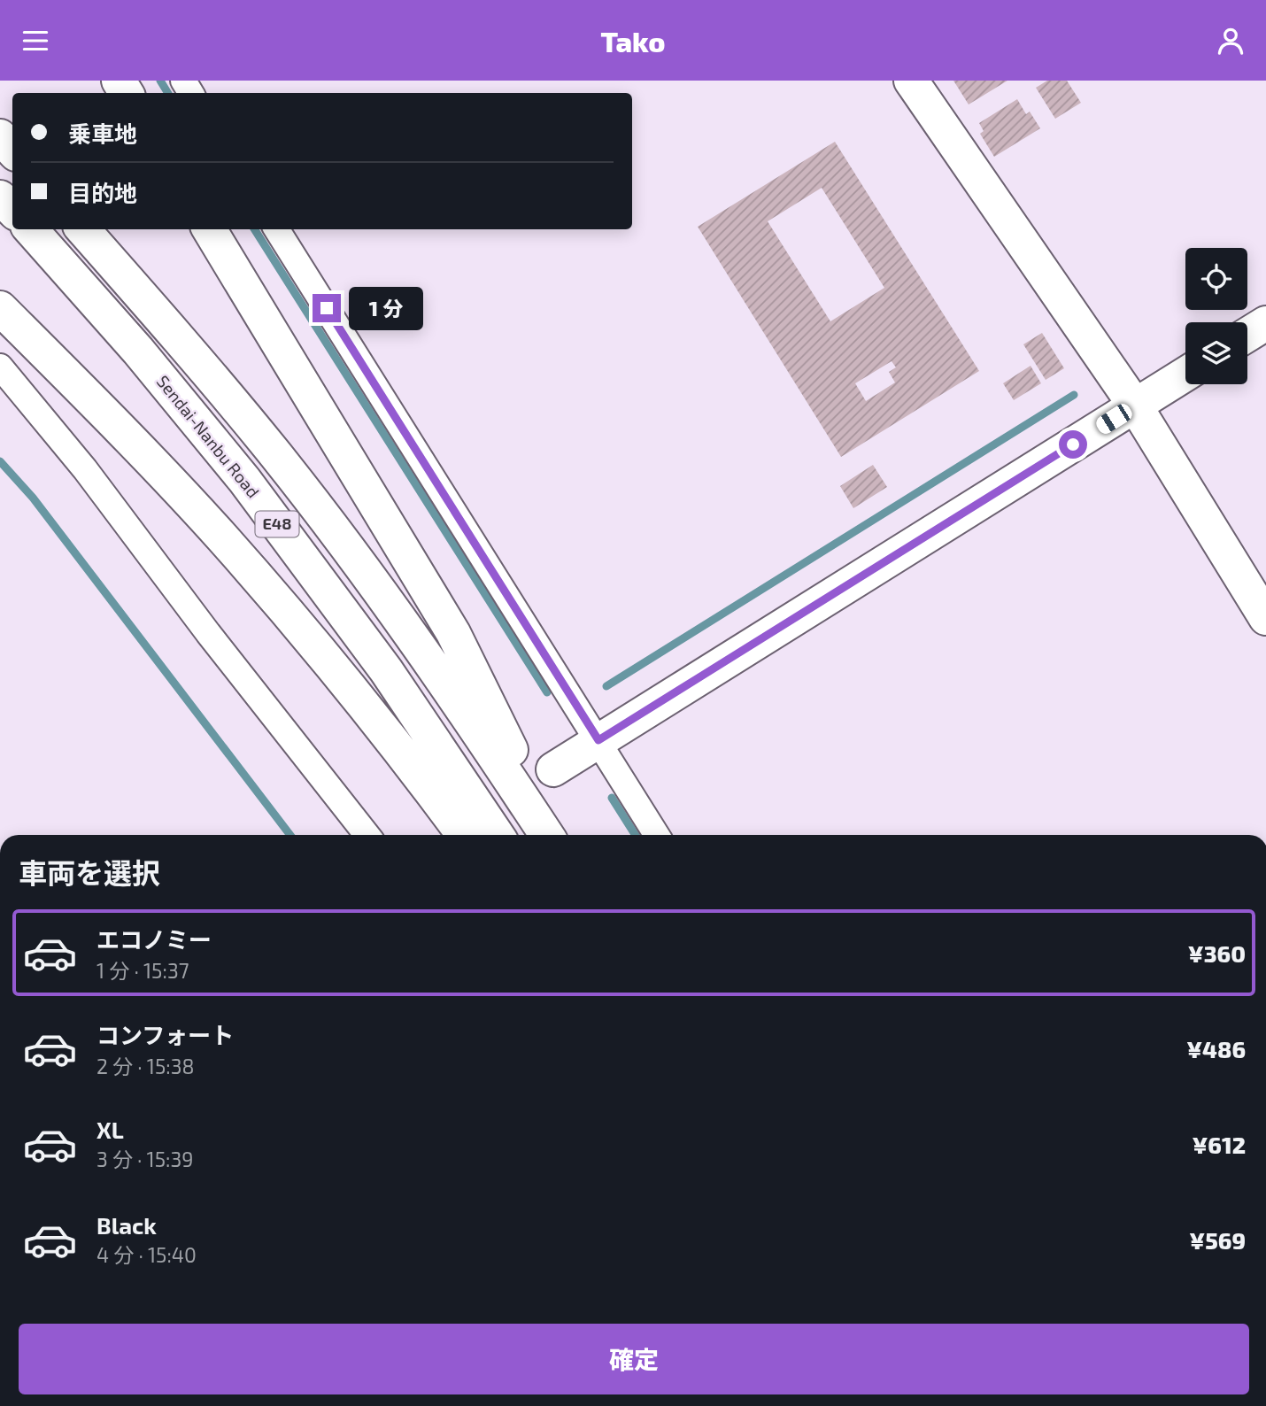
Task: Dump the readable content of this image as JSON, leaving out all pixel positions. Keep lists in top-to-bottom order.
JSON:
{
  "streets": {
    "main road": ["Sendai-Nanbu Road", "E48"]
  },
  "page": {
    "header": "Tako",
    "banner": ["乗車地", "目的地"],
    "bubble": "1 分",
    "heading": "車両を選択",
    "list": [
      {
        "name": "エコノミー",
        "note": "1 分 · 15:37",
        "value": "¥360"
      },
      {
        "name": "コンフォート",
        "note": "2 分 · 15:38",
        "value": "¥486"
      },
      {
        "name": "XL",
        "note": "3 分 · 15:39",
        "value": "¥612"
      },
      {
        "name": "Black",
        "note": "4 分 · 15:40",
        "value": "¥569"
      }
    ],
    "buttons": "確定"
  }
}
